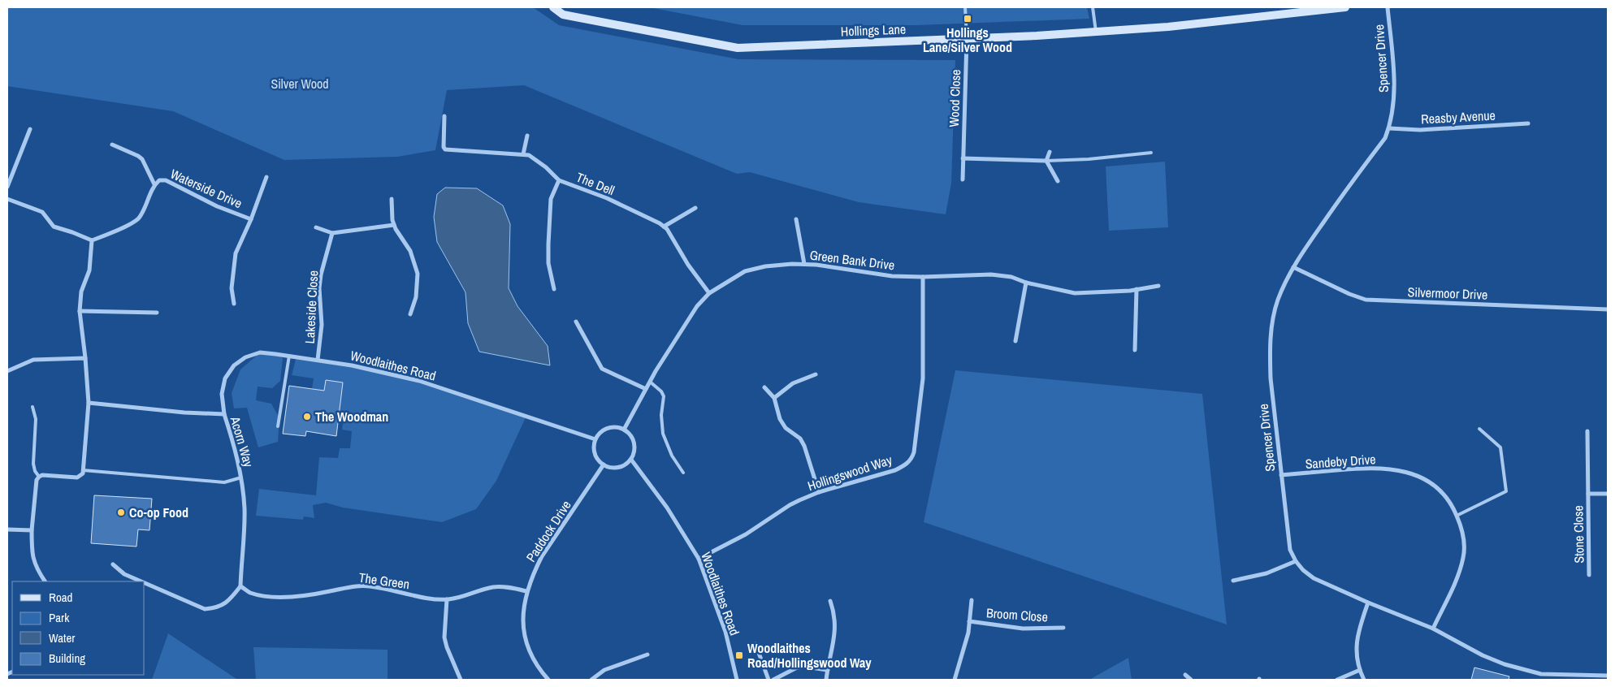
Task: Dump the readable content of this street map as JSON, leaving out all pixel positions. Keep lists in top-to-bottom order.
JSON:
{
  "streets": {
    "street": [
      "Hollings Lane",
      "Spencer Drive",
      "Wood Close",
      "Reasby Avenue",
      "The Dell",
      "Waterside Drive",
      "Green Bank Drive",
      "Silvermoor Drive",
      "Lakeside Close",
      "Woodlaithes Road",
      "Acorn Way",
      "Sandeby Drive",
      "Hollingswood Way",
      "Paddock Drive",
      "Stone Close",
      "The Green",
      "Broom Close"
    ]
  },
  "crossings": [
    ["Hollings Lane", "Wood Close"],
    ["Spencer Drive", "Reasby Avenue"],
    ["Spencer Drive", "Silvermoor Drive"],
    ["Spencer Drive", "Sandeby Drive"],
    ["The Dell", "Green Bank Drive"],
    ["Green Bank Drive", "Woodlaithes Road"],
    ["Green Bank Drive", "Hollingswood Way"],
    ["Green Bank Drive", "Paddock Drive"],
    ["Lakeside Close", "Woodlaithes Road"],
    ["Woodlaithes Road", "Acorn Way"],
    ["Woodlaithes Road", "Hollingswood Way"],
    ["Woodlaithes Road", "Paddock Drive"],
    ["Acorn Way", "The Green"],
    ["Paddock Drive", "The Green"]
  ],
  "parks": ["Silver Wood"],
  "places": {
    "transit": ["Hollings Lane/Silver Wood", "Woodlaithes Road/Hollingswood Way"],
    "other": ["The Woodman", "Co-op Food"]
  },
  "legend": [
    "Road",
    "Park",
    "Water",
    "Building"
  ]
}
